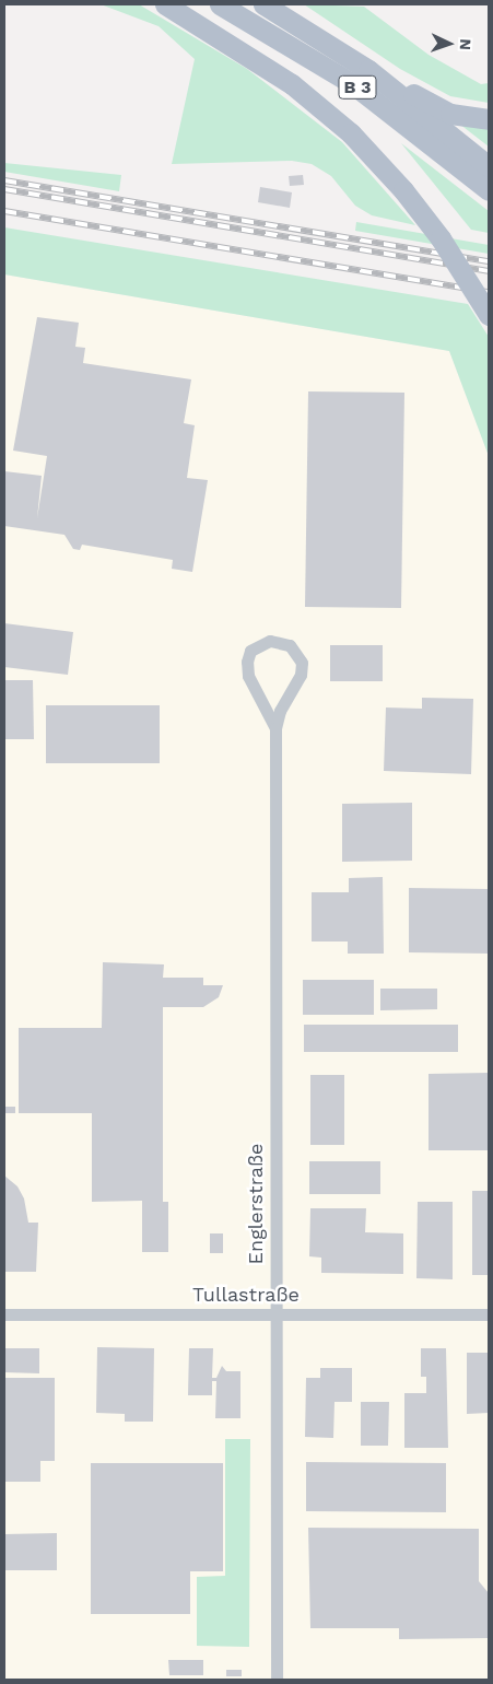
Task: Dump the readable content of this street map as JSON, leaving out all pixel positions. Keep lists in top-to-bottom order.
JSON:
{
  "streets": {
    "main road": ["B 3"],
    "street": ["Englerstraße", "Tullastraße"]
  },
  "crossings": [
    ["Englerstraße", "Tullastraße"]
  ],
  "north": "right"
}
